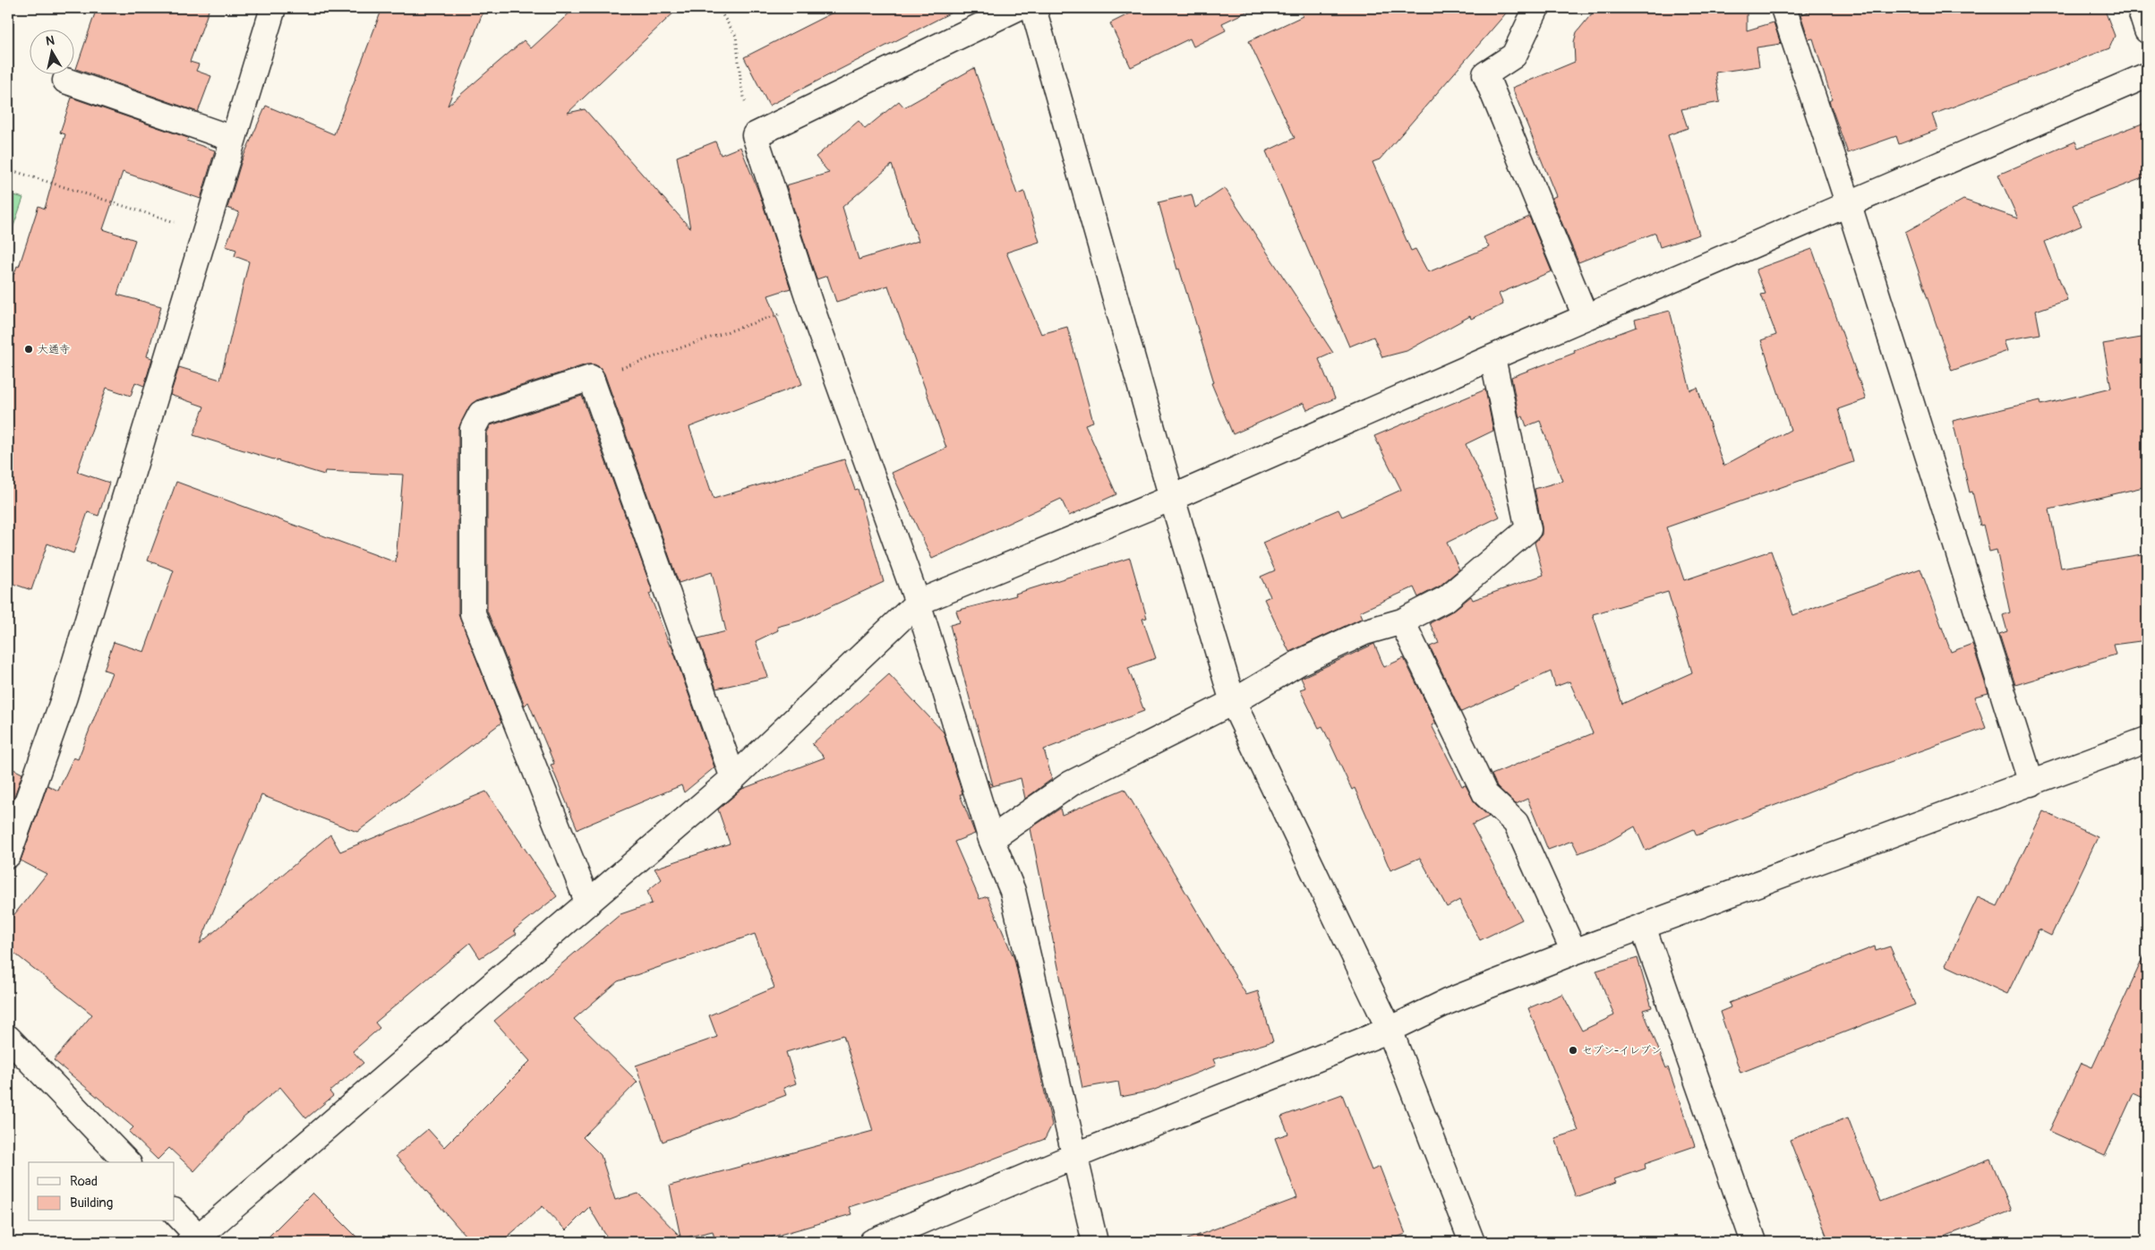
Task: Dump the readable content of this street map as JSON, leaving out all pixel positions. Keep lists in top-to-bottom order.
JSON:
{
  "places": ["大通寺", "セブン-イレブン"],
  "legend": ["Road", "Building"],
  "north": "top"
}
